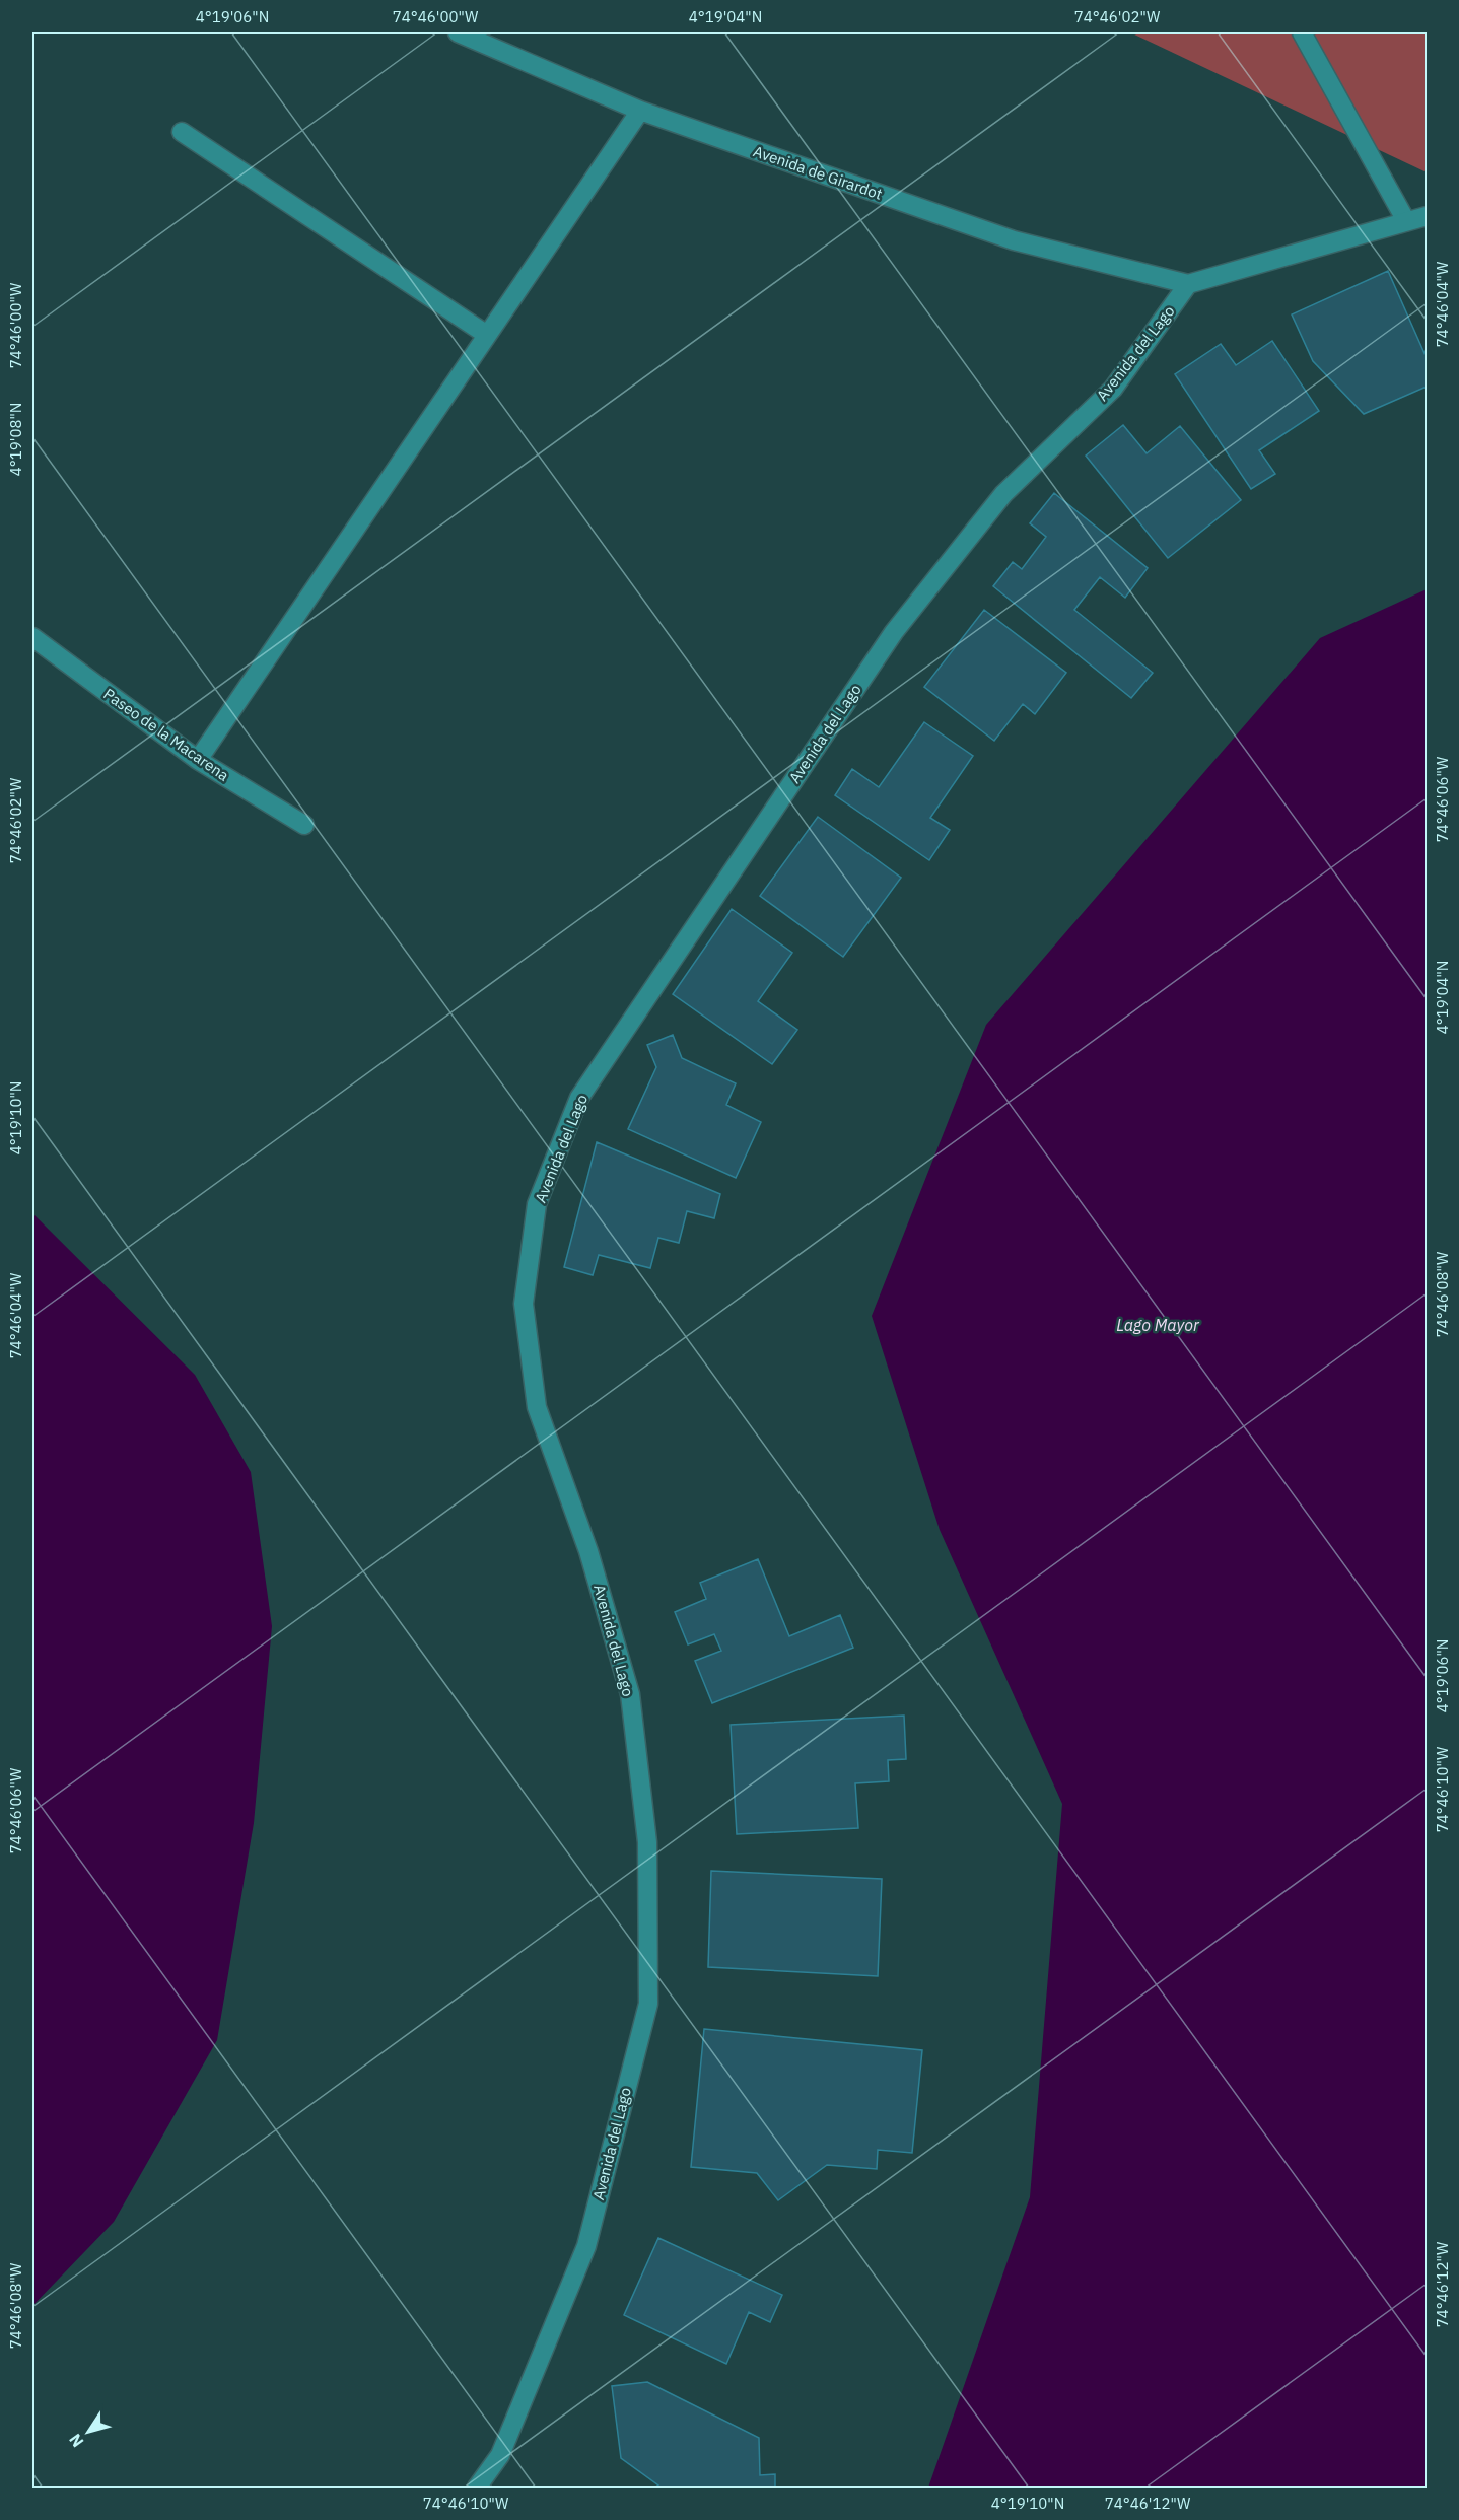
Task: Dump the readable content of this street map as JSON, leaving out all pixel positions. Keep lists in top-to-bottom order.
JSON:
{
  "streets": {
    "street": ["Avenida de Girardot", "Avenida del Lago", "Paseo de la Macarena"]
  },
  "crossings": [
    ["Avenida de Girardot", "Avenida del Lago"]
  ],
  "water": ["Lago Mayor"],
  "north": "bottom left",
  "coordinates": [
    "4°19'06\"N",
    "74°46'00\"W",
    "4°19'04\"N",
    "74°46'02\"W",
    "74°46'04\"W",
    "4°19'08\"N",
    "74°46'06\"W",
    "4°19'10\"N",
    "74°46'08\"W",
    "74°46'10\"W",
    "74°46'12\"W"
  ]
}
